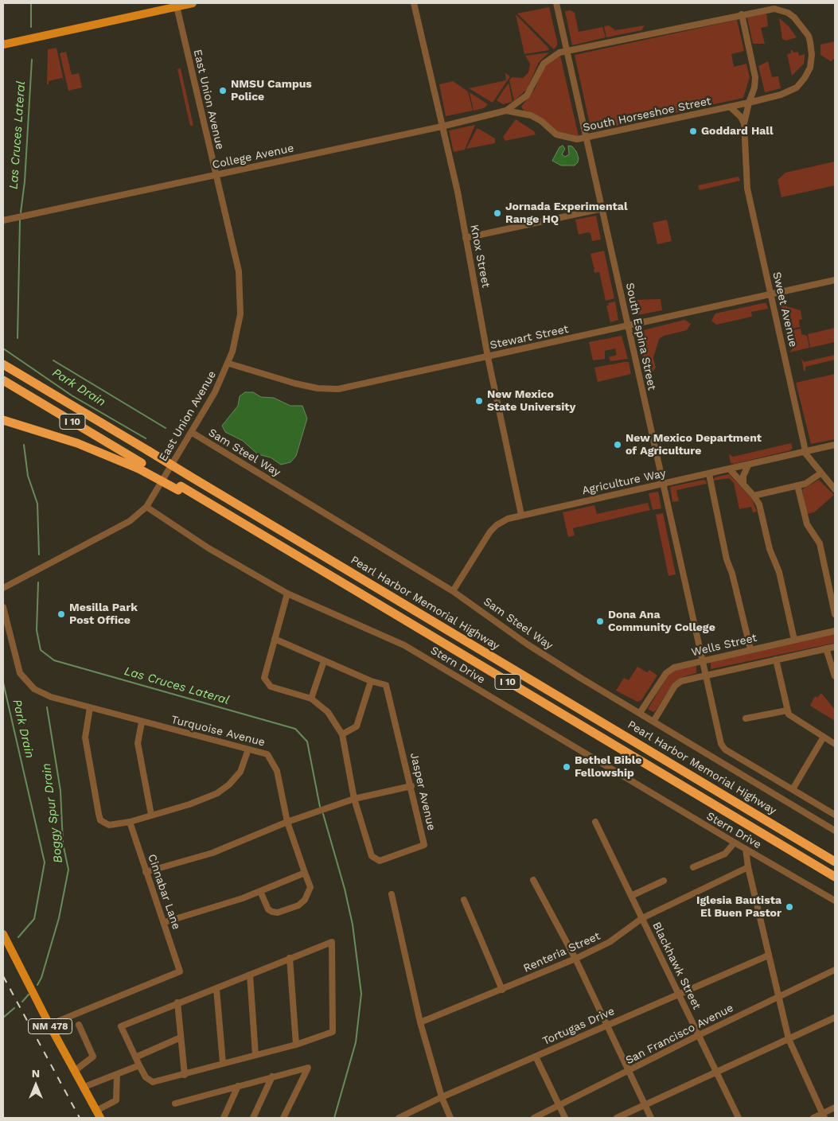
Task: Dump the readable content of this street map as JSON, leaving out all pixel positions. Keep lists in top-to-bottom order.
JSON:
{
  "streets": {
    "highway": ["I 10", "Pearl Harbor Memorial Highway"],
    "main road": ["NM 478"],
    "street": [
      "East Union Avenue",
      "South Horseshoe Street",
      "College Avenue",
      "Knox Street",
      "Sweet Avenue",
      "South Espina Street",
      "Stewart Street",
      "Sam Steel Way",
      "Agriculture Way",
      "Wells Street",
      "Stern Drive",
      "Turquoise Avenue",
      "Jasper Avenue",
      "Cinnabar Lane",
      "Renteria Street",
      "Blackhawk Street",
      "Tortugas Drive",
      "San Francisco Avenue"
    ]
  },
  "crossings": [
    ["East Union Avenue", "College Avenue"],
    ["East Union Avenue", "Stewart Street"],
    ["East Union Avenue", "Sam Steel Way"],
    ["East Union Avenue", "Stern Drive"],
    ["South Horseshoe Street", "College Avenue"],
    ["South Horseshoe Street", "Sweet Avenue"],
    ["South Horseshoe Street", "South Espina Street"],
    ["College Avenue", "Knox Street"],
    ["Knox Street", "Stewart Street"],
    ["Knox Street", "Agriculture Way"],
    ["Sweet Avenue", "Stewart Street"],
    ["Sweet Avenue", "Agriculture Way"],
    ["South Espina Street", "Stewart Street"],
    ["South Espina Street", "Agriculture Way"],
    ["South Espina Street", "Wells Street"],
    ["Sam Steel Way", "Agriculture Way"],
    ["Sam Steel Way", "Wells Street"],
    ["Stern Drive", "Jasper Avenue"],
    ["Cinnabar Lane", "NM 478"],
    ["Renteria Street", "Blackhawk Street"],
    ["Blackhawk Street", "Tortugas Drive"],
    ["Blackhawk Street", "San Francisco Avenue"]
  ],
  "water": ["Las Cruces Lateral", "Park Drain", "Boggy Spur Drain"],
  "places": [
    "NMSU Campus Police",
    "Goddard Hall",
    "Jornada Experimental Range HQ",
    "New Mexico State University",
    "New Mexico Department of Agriculture",
    "Mesilla Park Post Office",
    "Dona Ana Community College",
    "Bethel Bible Fellowship",
    "Iglesia Bautista El Buen Pastor"
  ],
  "north": "top"
}
